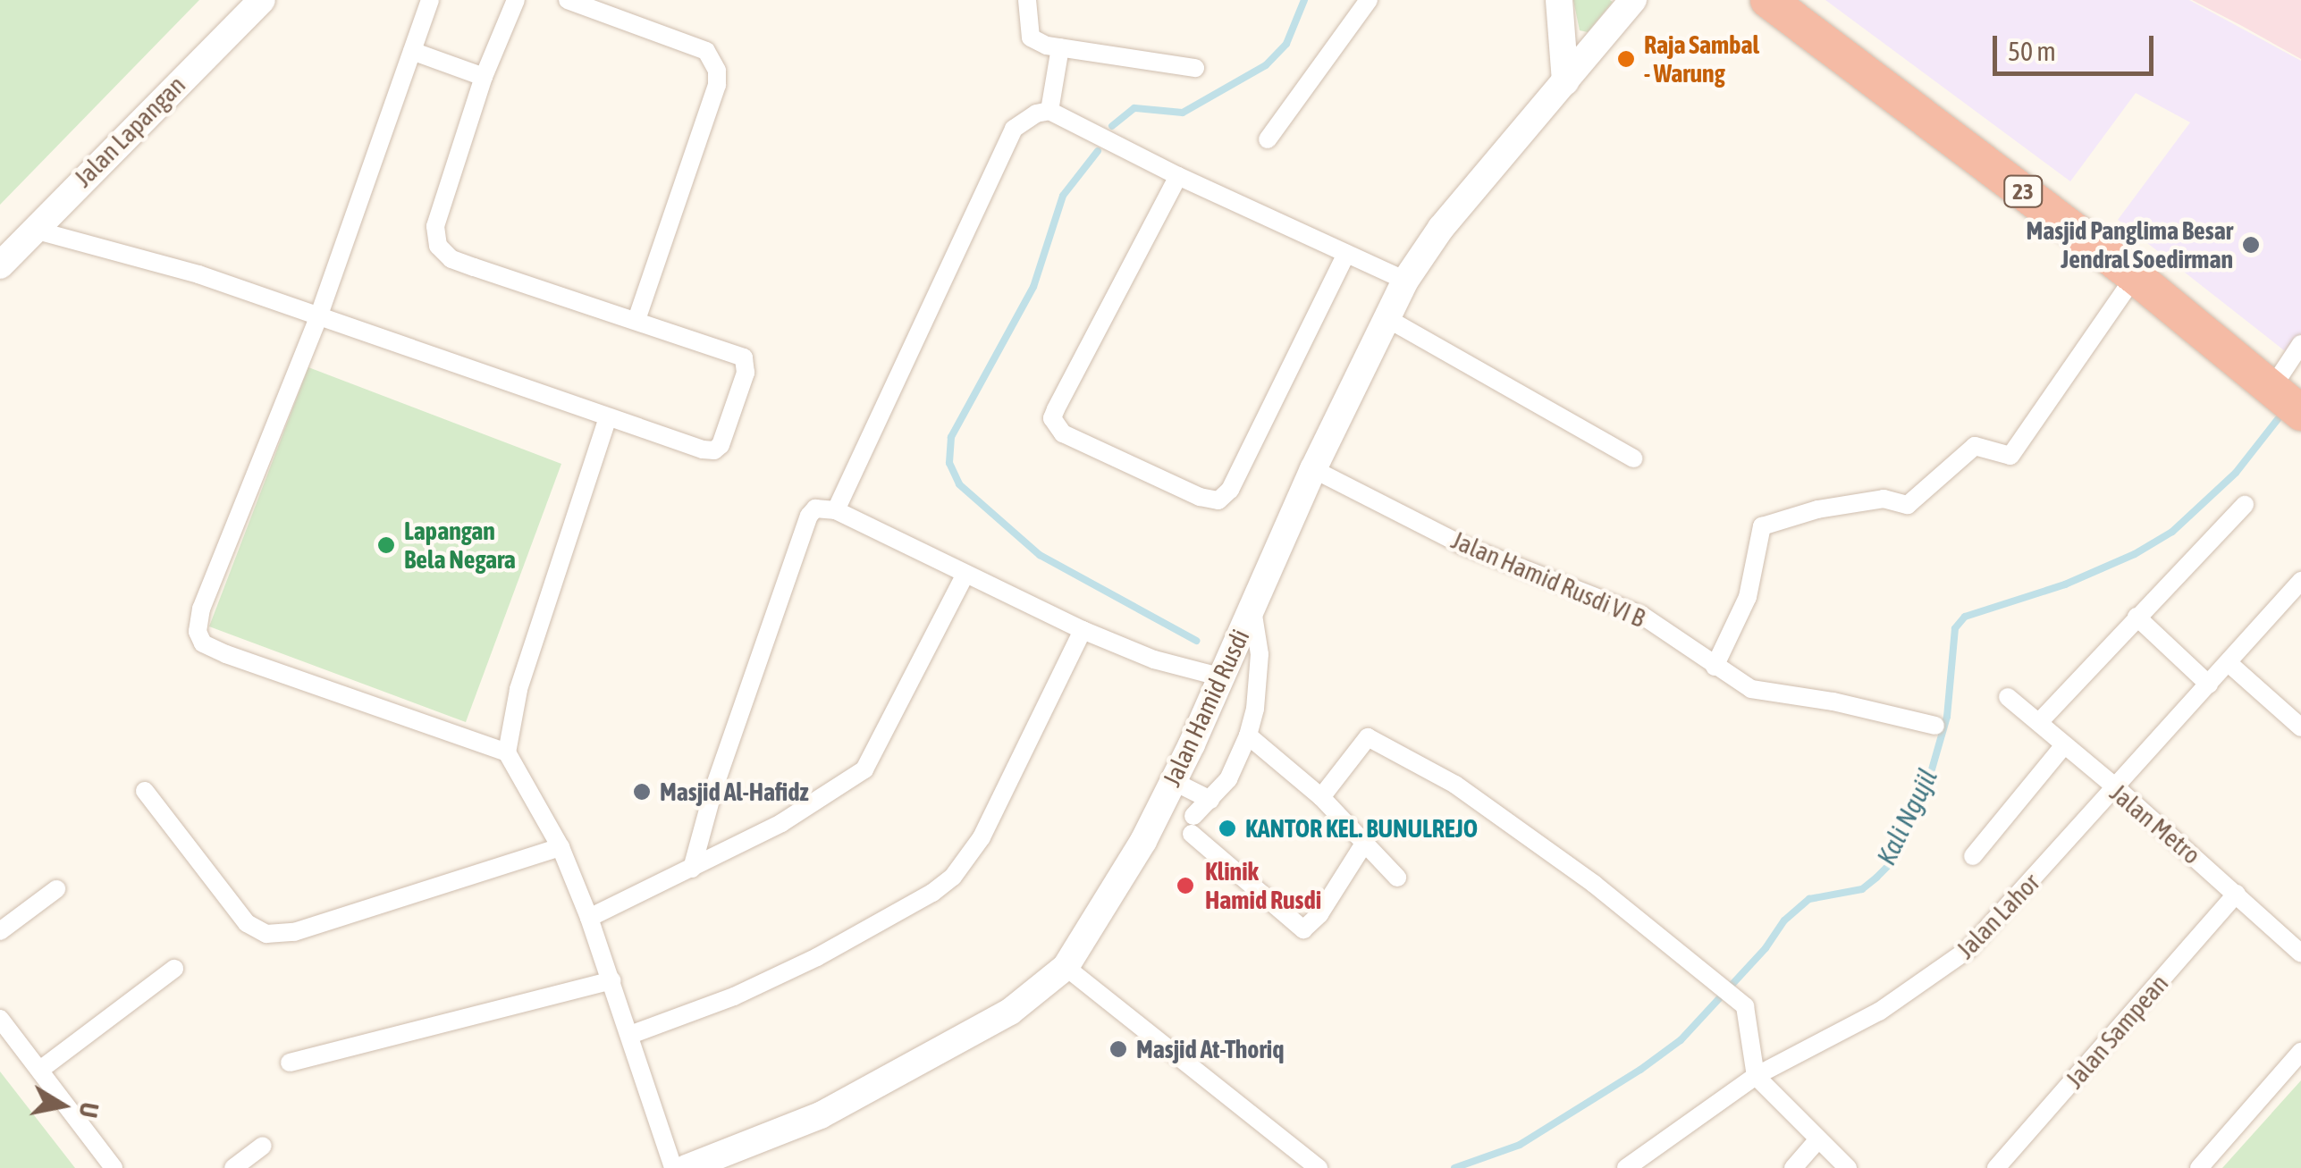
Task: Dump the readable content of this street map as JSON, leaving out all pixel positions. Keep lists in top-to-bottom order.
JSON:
{
  "streets": {
    "highway": ["23"],
    "street": [
      "Jalan Lapangan",
      "Jalan Hamid Rusdi VI B",
      "Jalan Hamid Rusdi",
      "Jalan Metro",
      "Jalan Lahor",
      "Jalan Sampean"
    ]
  },
  "crossings": [
    ["Jalan Hamid Rusdi VI B", "Jalan Hamid Rusdi"],
    ["Jalan Metro", "Jalan Lahor"],
    ["Jalan Metro", "Jalan Sampean"]
  ],
  "water": ["Kali Ngujil"],
  "places": [
    "Raja Sambal - Warung",
    "Masjid Panglima Besar Jendral Soedirman",
    "Lapangan Bela Negara",
    "Masjid Al-Hafidz",
    "KANTOR KEL. BUNULREJO",
    "Klinik Hamid Rusdi",
    "Masjid At-Thoriq"
  ],
  "scale_bar": "50 m",
  "north": "right"
}
